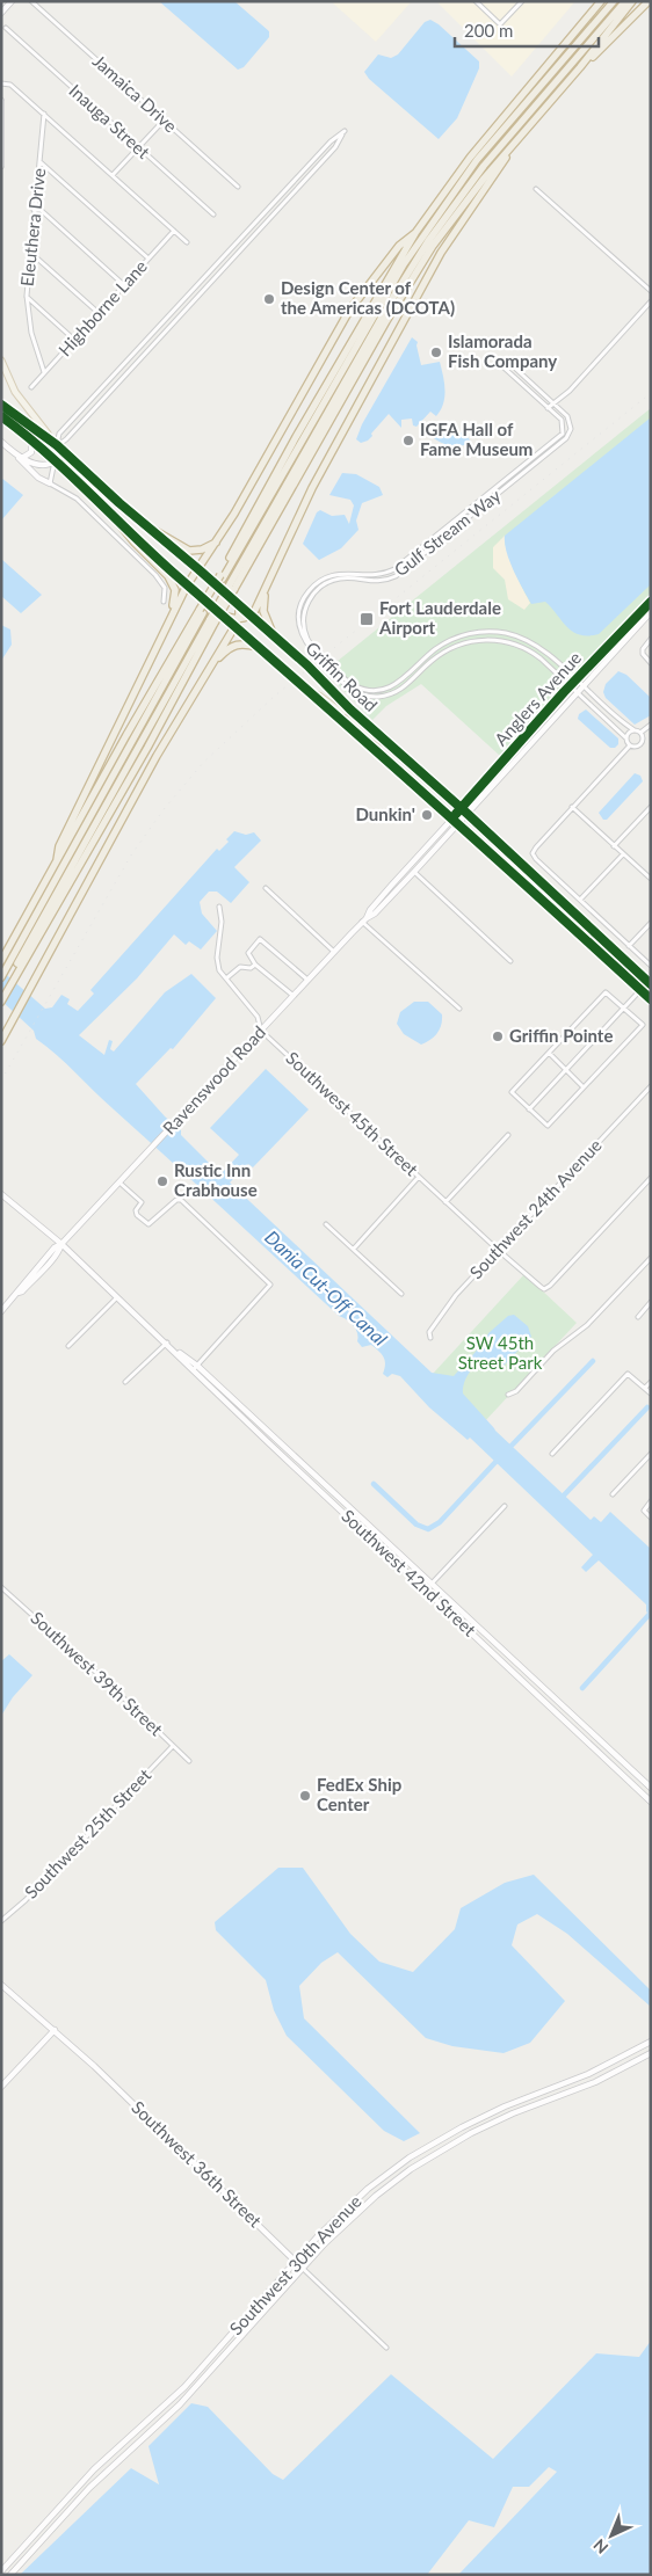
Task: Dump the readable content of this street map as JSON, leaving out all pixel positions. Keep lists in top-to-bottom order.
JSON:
{
  "streets": {
    "main road": ["Griffin Road"],
    "street": [
      "Jamaica Drive",
      "Inauga Street",
      "Eleuthera Drive",
      "Highborne Lane",
      "Gulf Stream Way",
      "Anglers Avenue",
      "Ravenswood Road",
      "Southwest 45th Street",
      "Southwest 24th Avenue",
      "Southwest 42nd Street",
      "Southwest 39th Street",
      "Southwest 25th Street",
      "Southwest 36th Street",
      "Southwest 30th Avenue"
    ]
  },
  "crossings": [
    ["Eleuthera Drive", "Highborne Lane"],
    ["Gulf Stream Way", "Anglers Avenue"],
    ["Griffin Road", "Anglers Avenue"],
    ["Griffin Road", "Ravenswood Road"],
    ["Anglers Avenue", "Ravenswood Road"],
    ["Ravenswood Road", "Southwest 45th Street"],
    ["Ravenswood Road", "Southwest 42nd Street"],
    ["Southwest 45th Street", "Southwest 24th Avenue"],
    ["Southwest 39th Street", "Southwest 25th Street"],
    ["Southwest 36th Street", "Southwest 30th Avenue"]
  ],
  "water": ["Dania Cut-Off Canal"],
  "parks": ["SW 45th Street Park"],
  "places": {
    "other": [
      "Design Center of the Americas (DCOTA)",
      "Islamorada Fish Company",
      "IGFA Hall of Fame Museum",
      "Dunkin'",
      "Griffin Pointe",
      "Rustic Inn Crabhouse",
      "FedEx Ship Center"
    ],
    "transit": ["Fort Lauderdale Airport"]
  },
  "scale_bar": "200 m",
  "north": "bottom left"
}
